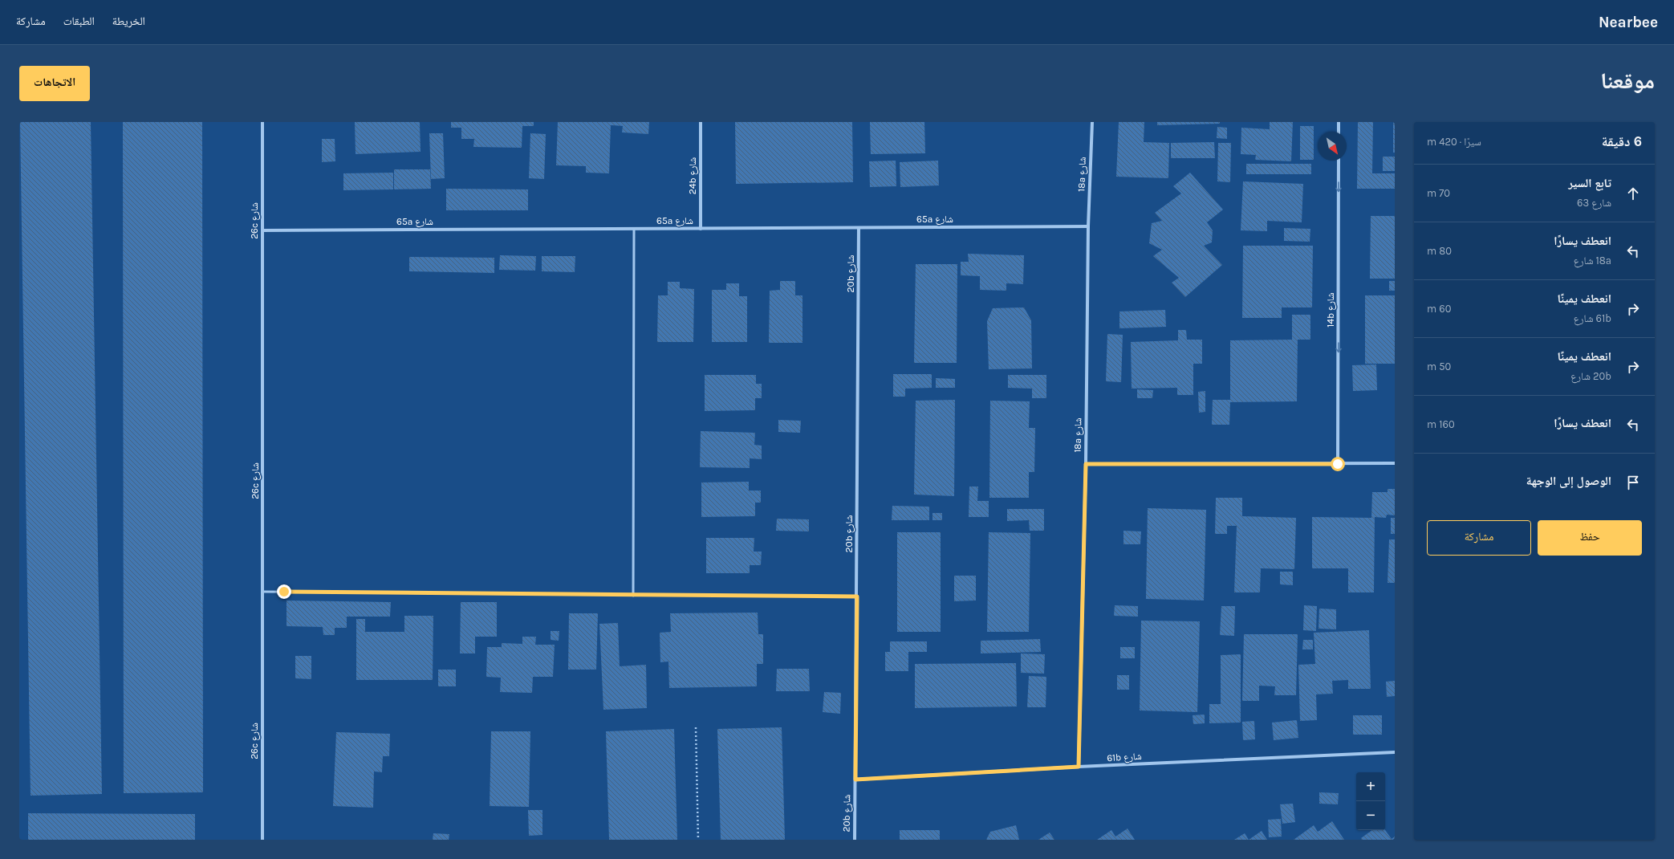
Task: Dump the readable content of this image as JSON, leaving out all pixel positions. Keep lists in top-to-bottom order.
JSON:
{
  "streets": {
    "street": [
      "18a شارع",
      "24b شارع",
      "65a شارع",
      "26c شارع",
      "20b شارع",
      "14b شارع",
      "61b شارع"
    ]
  },
  "crossings": [
    ["18a شارع", "65a شارع"],
    ["18a شارع", "61b شارع"],
    ["24b شارع", "65a شارع"],
    ["65a شارع", "26c شارع"],
    ["65a شارع", "20b شارع"],
    ["20b شارع", "61b شارع"]
  ],
  "one_way": ["14b شارع"],
  "north": "bottom right",
  "page": {
    "header": "Nearbee",
    "nav": ["الخريطة", "الطبقات", "مشاركة"],
    "title": "موقعنا",
    "buttons": [
      "الاتجاهات",
      ["حفظ", "مشاركة"]
    ],
    "heading": ["6 دقيقة", "سيرًا · 420 m"],
    "list": [
      ["تابع السير", "شارع 63", "70 m"],
      ["انعطف يسارًا", "18a شارع", "80 m"],
      ["انعطف يمينًا", "61b شارع", "60 m"],
      ["انعطف يمينًا", "20b شارع", "50 m"],
      ["انعطف يسارًا", "160 m"],
      "الوصول إلى الوجهة"
    ],
    "map_buttons": ["+", "−"]
  }
}
